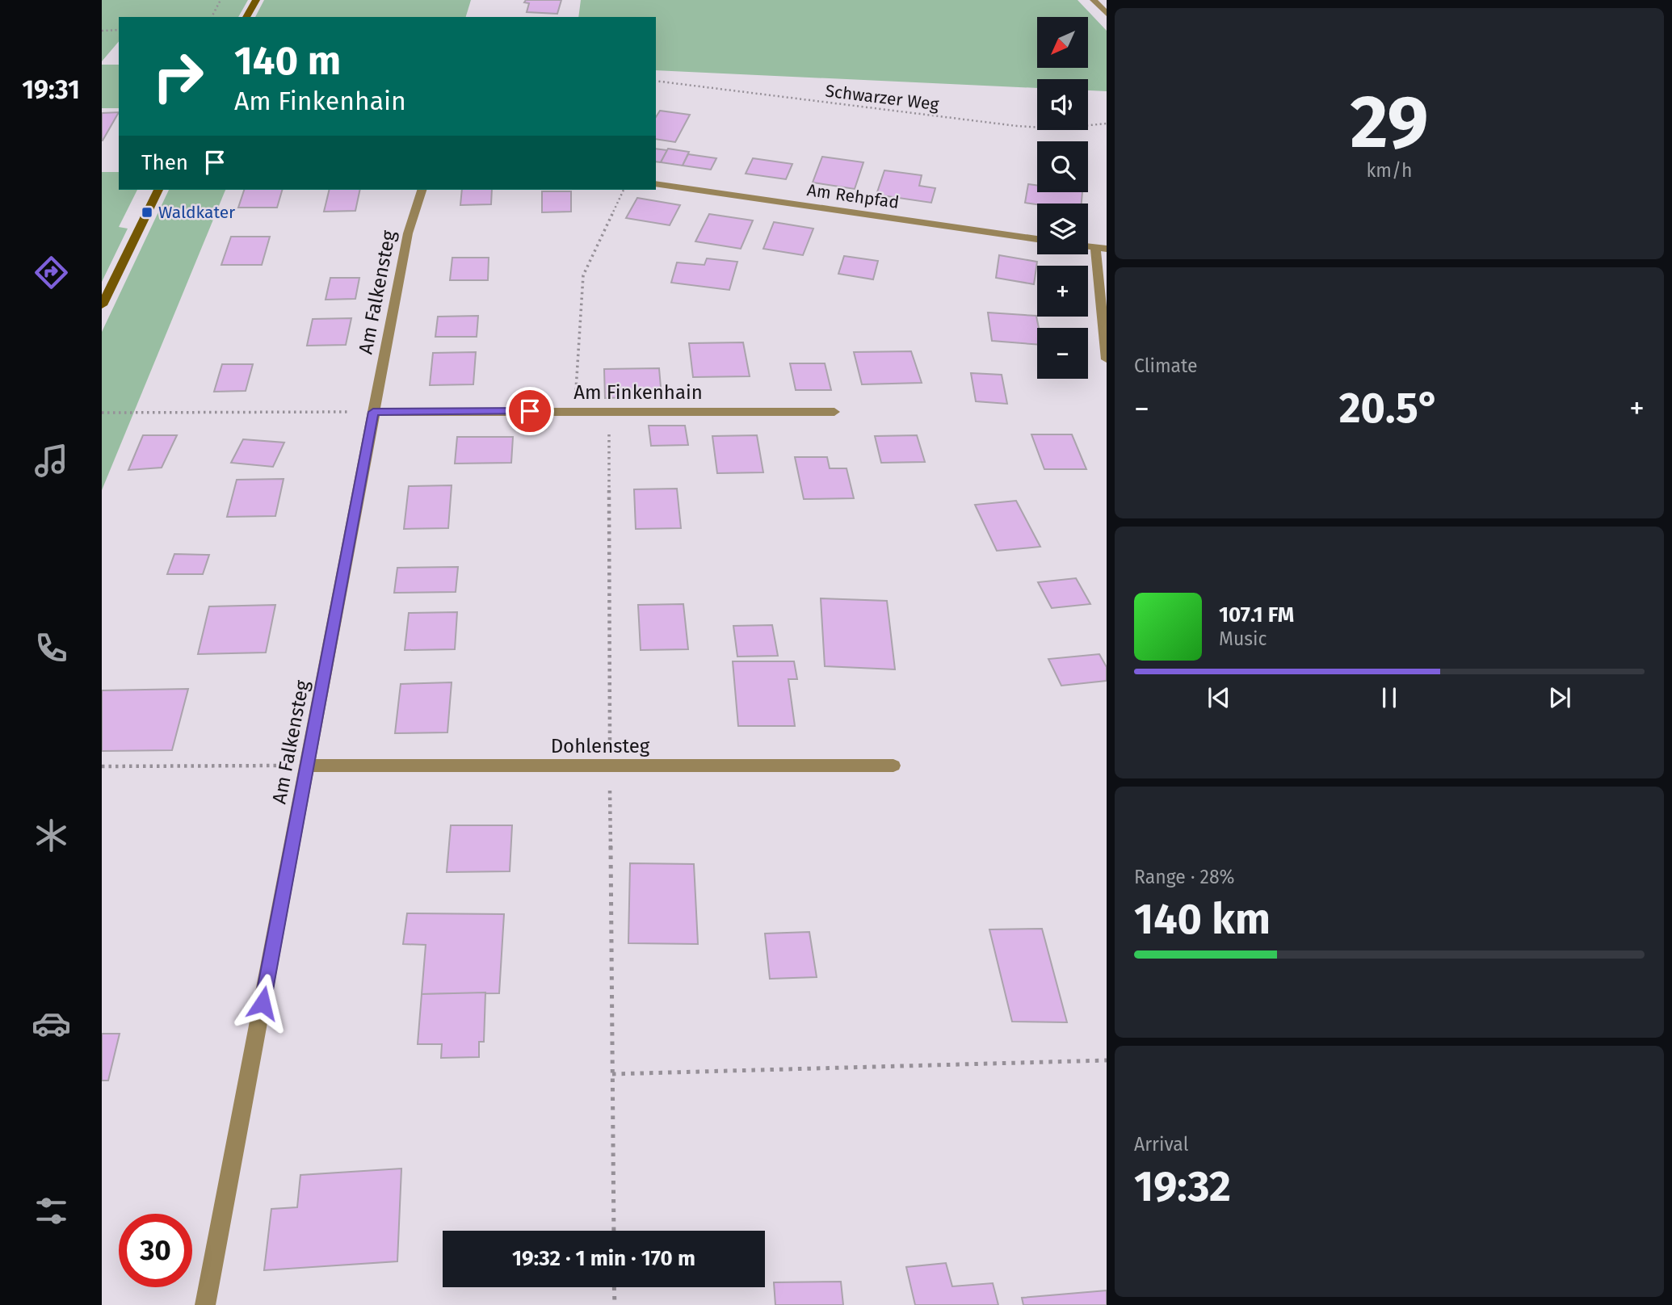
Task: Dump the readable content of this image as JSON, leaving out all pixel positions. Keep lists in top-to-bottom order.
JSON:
{
  "streets": {
    "street": [
      "Am Rehpfad",
      "Am Falkensteg",
      "Am Finkenhain",
      "Dohlensteg"
    ],
    "path": ["Schwarzer Weg"]
  },
  "crossings": [
    ["Am Falkensteg", "Am Finkenhain"],
    ["Am Falkensteg", "Dohlensteg"]
  ],
  "places": {
    "transit": ["Waldkater"]
  },
  "north": "bottom left",
  "page": {
    "tabs": "19:31",
    "tile": [
      ["29", "km/h"],
      "Climate",
      ["Range · 28%", "140 km"],
      ["Arrival", "19:32"]
    ],
    "map_buttons": ["+", "−"],
    "turn": ["140 m", "Am Finkenhain"],
    "then": "Then",
    "heat": ["−", "20.5°", "+"],
    "song": ["107.1 FM", "Music"],
    "limit": "30",
    "trip": "19:32 · 1 min · 170 m"
  }
}
